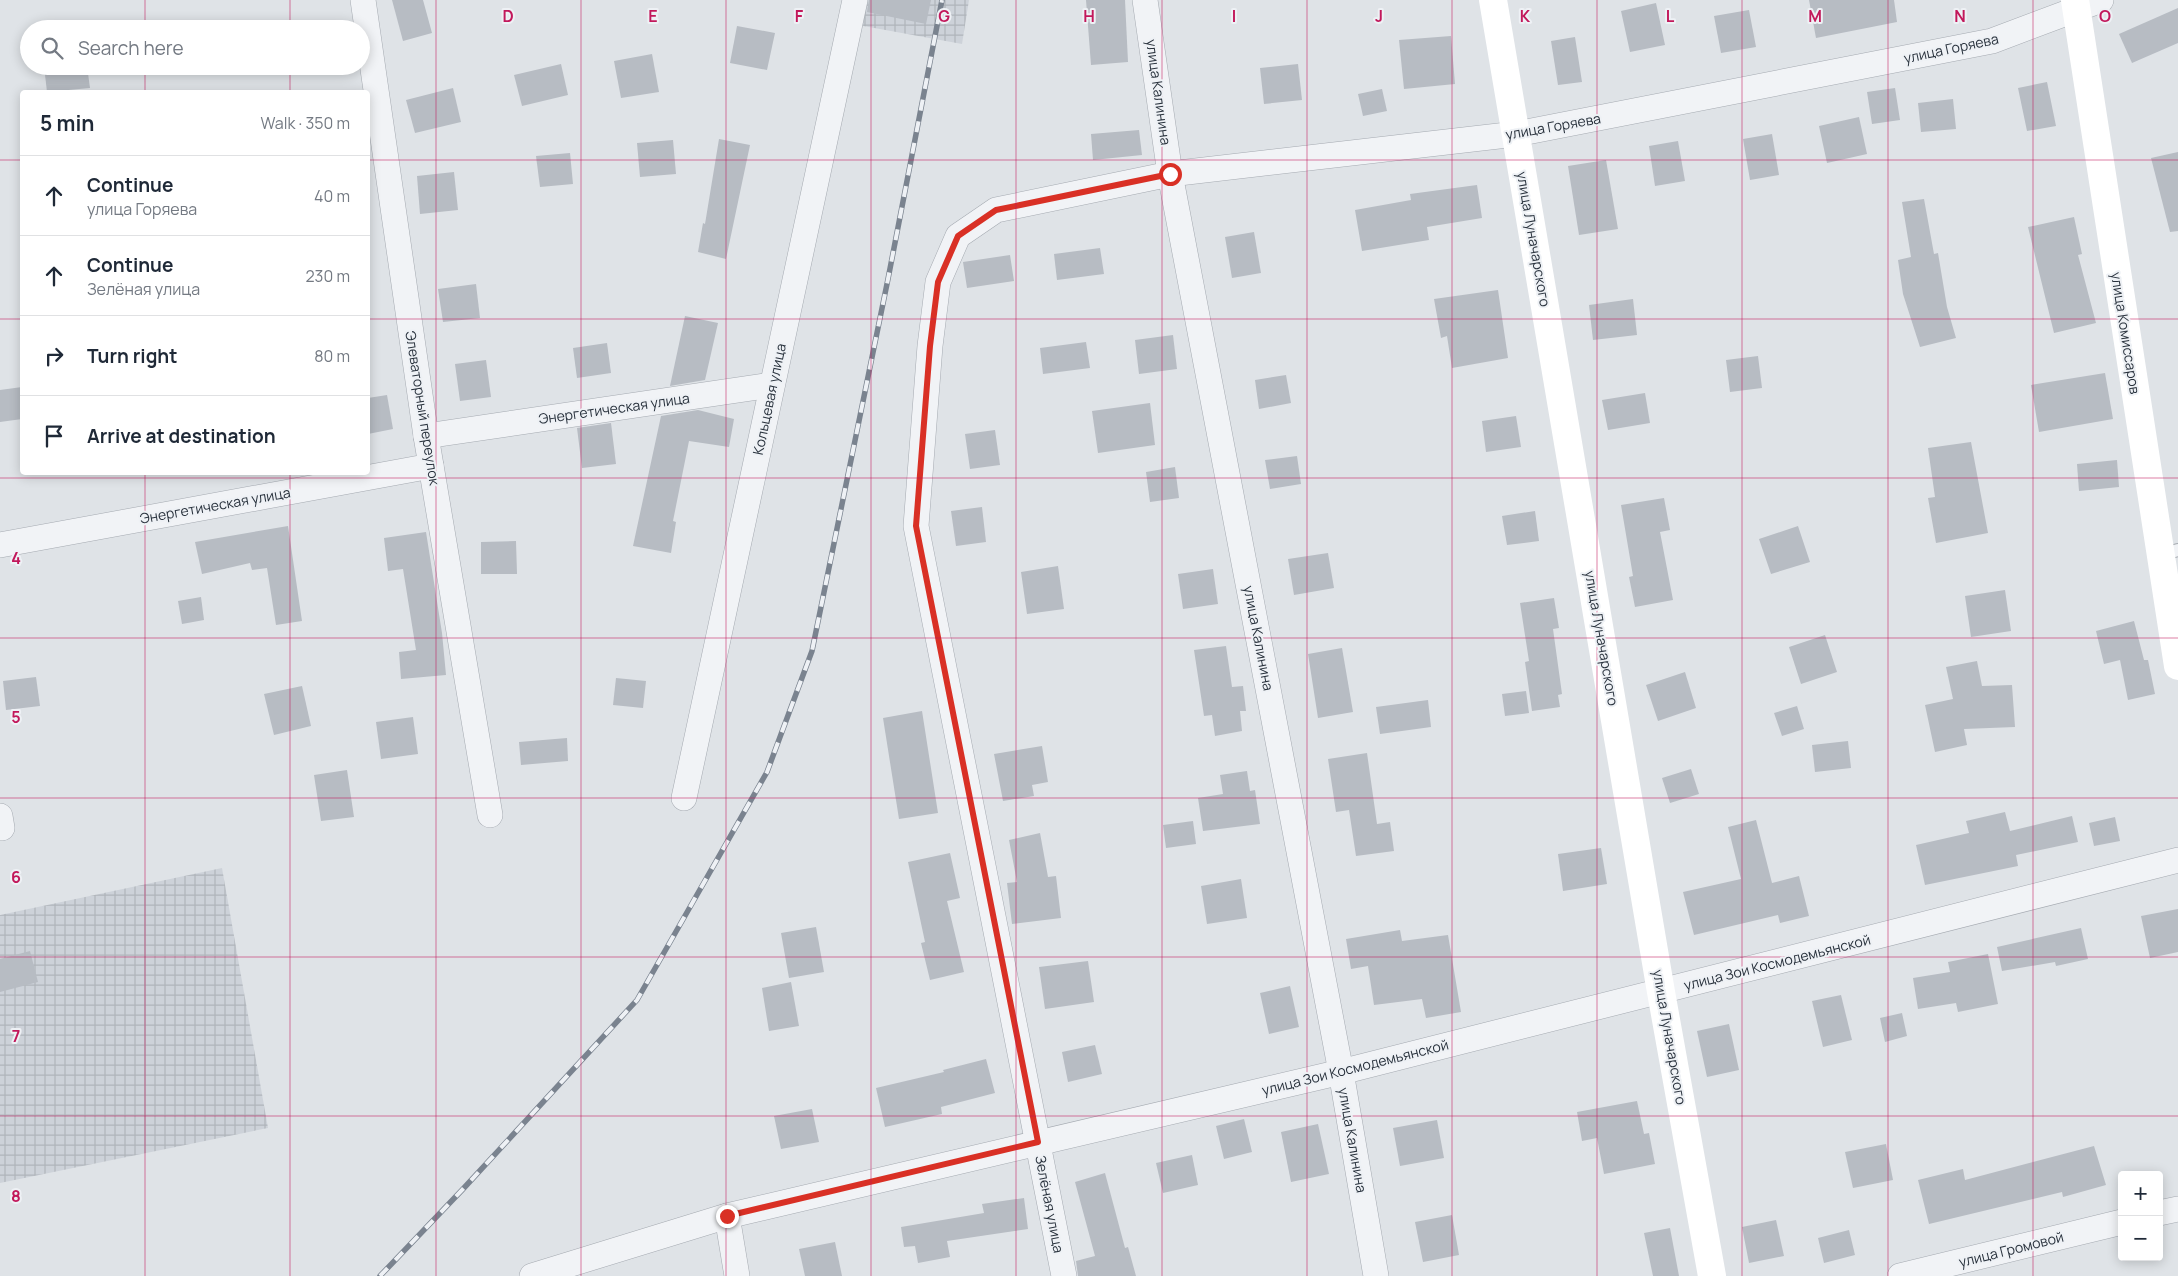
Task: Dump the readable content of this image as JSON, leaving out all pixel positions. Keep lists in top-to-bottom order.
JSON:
{
  "streets": {
    "main road": ["улица Луначарского", "улица Комиссаров"],
    "street": [
      "улица Горяева",
      "улица Калинина",
      "Кольцевая улица",
      "Элеваторный переулок",
      "Энергетическая улица",
      "улица Зои Космодемьянской",
      "Зелёная улица",
      "улица Громовой"
    ]
  },
  "crossings": [
    ["улица Горяева", "улица Калинина"],
    ["улица Горяева", "улица Луначарского"],
    ["улица Горяева", "улица Комиссаров"],
    ["улица Горяева", "Зелёная улица"],
    ["улица Калинина", "улица Зои Космодемьянской"],
    ["улица Луначарского", "улица Зои Космодемьянской"],
    ["Кольцевая улица", "Энергетическая улица"],
    ["Элеваторный переулок", "Энергетическая улица"],
    ["улица Зои Космодемьянской", "Зелёная улица"]
  ],
  "page": {
    "search": "Search here",
    "heading": ["5 min", "Walk · 350 m"],
    "list": [
      ["Continue", "улица Горяева", "40 m"],
      ["Continue", "Зелёная улица", "230 m"],
      ["Turn right", "80 m"],
      "Arrive at destination"
    ],
    "map_buttons": ["+", "−"]
  },
  "grid": {
    "columns": [
      "D",
      "E",
      "F",
      "G",
      "H",
      "I",
      "J",
      "K",
      "L",
      "M",
      "N",
      "O"
    ],
    "rows": [
      "4",
      "5",
      "6",
      "7",
      "8"
    ]
  }
}
